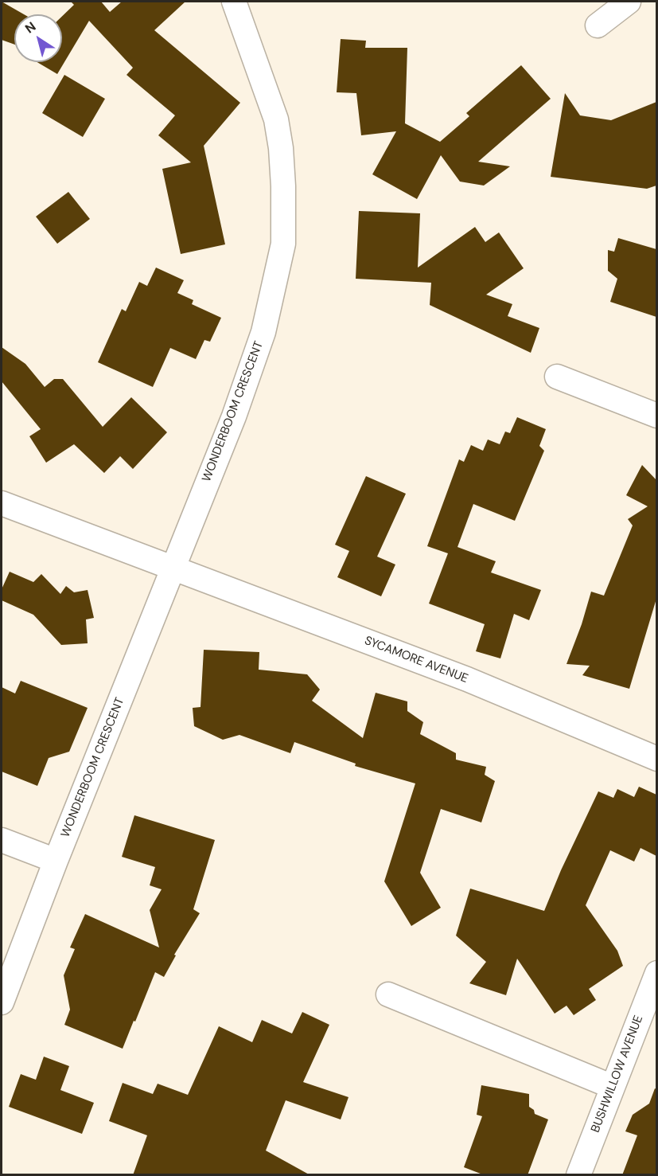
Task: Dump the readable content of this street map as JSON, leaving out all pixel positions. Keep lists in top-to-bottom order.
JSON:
{
  "streets": {
    "street": ["WONDERBOOM CRESCENT", "SYCAMORE AVENUE", "BUSHWILLOW AVENUE"]
  },
  "crossings": [
    ["WONDERBOOM CRESCENT", "SYCAMORE AVENUE"]
  ],
  "north": "top left"
}
